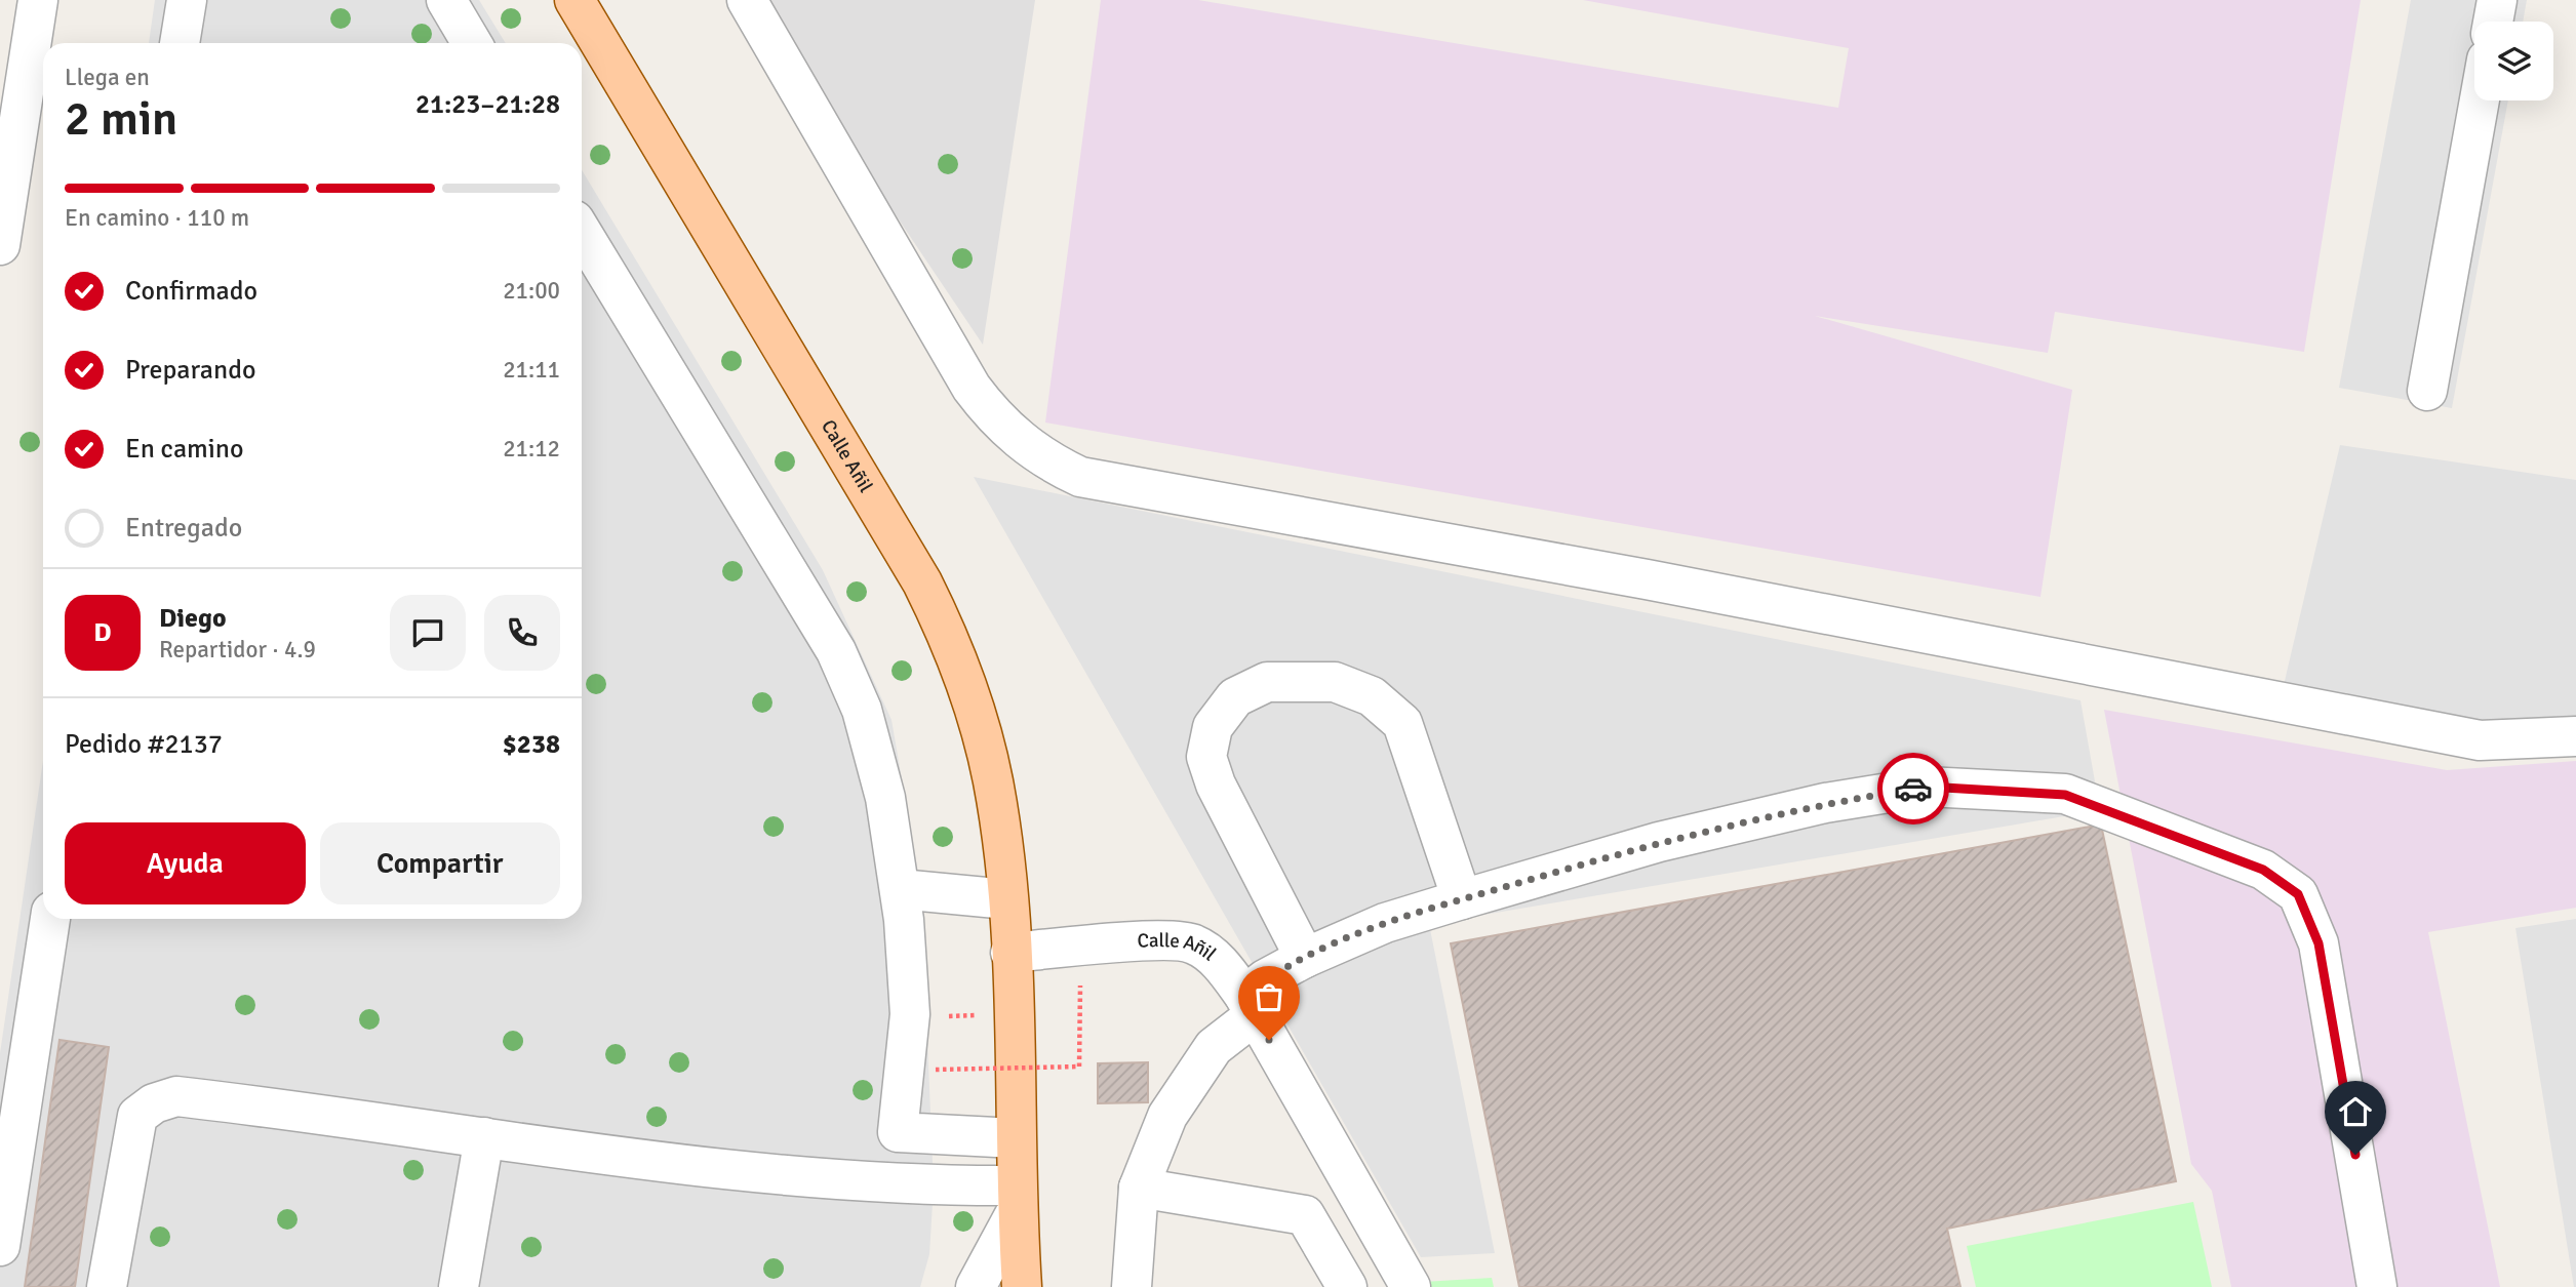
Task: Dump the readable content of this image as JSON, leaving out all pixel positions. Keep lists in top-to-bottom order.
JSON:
{
  "streets": {
    "main road": ["Calle Añil"]
  },
  "page": {
    "heading": ["2 min", "Llega en", "21:23–21:28"],
    "panel": [
      "Diego",
      "Repartidor · 4.9",
      "Pedido #2137",
      "$238"
    ],
    "bar": "En camino · 110 m",
    "list": [
      ["Confirmado", "21:00"],
      ["Preparando", "21:11"],
      ["En camino", "21:12"],
      "Entregado"
    ],
    "round": "D",
    "buttons": ["Ayuda", "Compartir"]
  }
}
